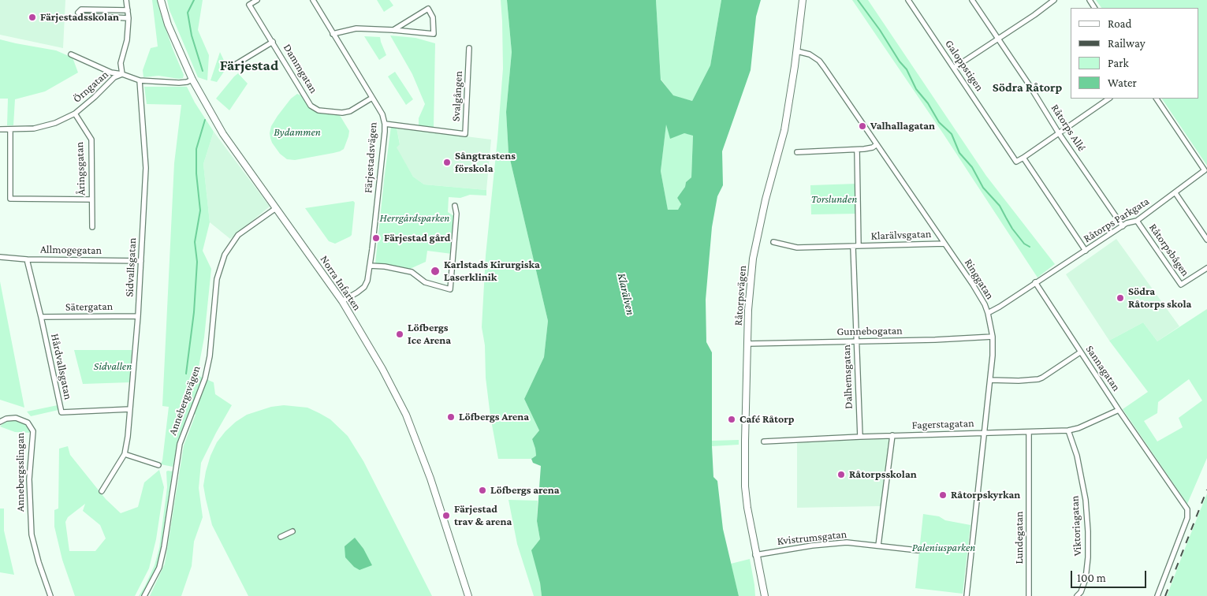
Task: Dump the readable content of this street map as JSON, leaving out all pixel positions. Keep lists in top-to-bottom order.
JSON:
{
  "streets": {
    "street": [
      "Galoppstigen",
      "Dammgatan",
      "Örngatan",
      "Svalgången",
      "Råtorps Allé",
      "Färjestadsvägen",
      "Åringsgatan",
      "Råtorps Parkgata",
      "Klarälvsgatan",
      "Allmogegatan",
      "Råtorpsbågen",
      "Sidvallsgatan",
      "Ringgatan",
      "Norra Infarten",
      "Råtorpsvägen",
      "Sätergatan",
      "Gunnebogatan",
      "Hårdvallsgatan",
      "Sannagatan",
      "Dalhemsgatan",
      "Annebergsvägen",
      "Fagerstagatan",
      "Annebergsslingan",
      "Viktoriagatan",
      "Kvistrumsgatan",
      "Lundegatan"
    ]
  },
  "crossings": [
    ["Dammgatan", "Färjestadsvägen"],
    ["Örngatan", "Åringsgatan"],
    ["Svalgången", "Färjestadsvägen"],
    ["Råtorps Allé", "Råtorps Parkgata"],
    ["Färjestadsvägen", "Norra Infarten"],
    ["Råtorps Parkgata", "Råtorpsbågen"],
    ["Råtorps Parkgata", "Sannagatan"],
    ["Klarälvsgatan", "Ringgatan"],
    ["Klarälvsgatan", "Dalhemsgatan"],
    ["Allmogegatan", "Sidvallsgatan"],
    ["Allmogegatan", "Hårdvallsgatan"],
    ["Sidvallsgatan", "Sätergatan"],
    ["Sidvallsgatan", "Hårdvallsgatan"],
    ["Ringgatan", "Råtorpsvägen"],
    ["Ringgatan", "Gunnebogatan"],
    ["Ringgatan", "Fagerstagatan"],
    ["Norra Infarten", "Annebergsvägen"],
    ["Råtorpsvägen", "Gunnebogatan"],
    ["Råtorpsvägen", "Kvistrumsgatan"],
    ["Sätergatan", "Hårdvallsgatan"],
    ["Gunnebogatan", "Dalhemsgatan"],
    ["Sannagatan", "Fagerstagatan"],
    ["Dalhemsgatan", "Fagerstagatan"],
    ["Fagerstagatan", "Viktoriagatan"],
    ["Fagerstagatan", "Lundegatan"]
  ],
  "districts": ["Färjestad", "Södra Råtorp"],
  "water": ["Klarälven"],
  "parks": [
    "Bydammen",
    "Torslunden",
    "Herrgårdsparken",
    "Sidvallen",
    "Paleniusparken"
  ],
  "places": [
    "Färjestadsskolan",
    "Valhallagatan",
    "Sångtrastens förskola",
    "Färjestad gård",
    "Karlstads Kirurgiska Laserklinik",
    "Södra Råtorps skola",
    "Löfbergs Ice Arena",
    "Löfbergs Arena",
    "Café Råtorp",
    "Råtorpsskolan",
    "Löfbergs arena",
    "Råtorpskyrkan",
    "Färjestad trav & arena"
  ],
  "legend": [
    "Road",
    "Railway",
    "Park",
    "Water"
  ],
  "scale_bar": "100 m"
}
